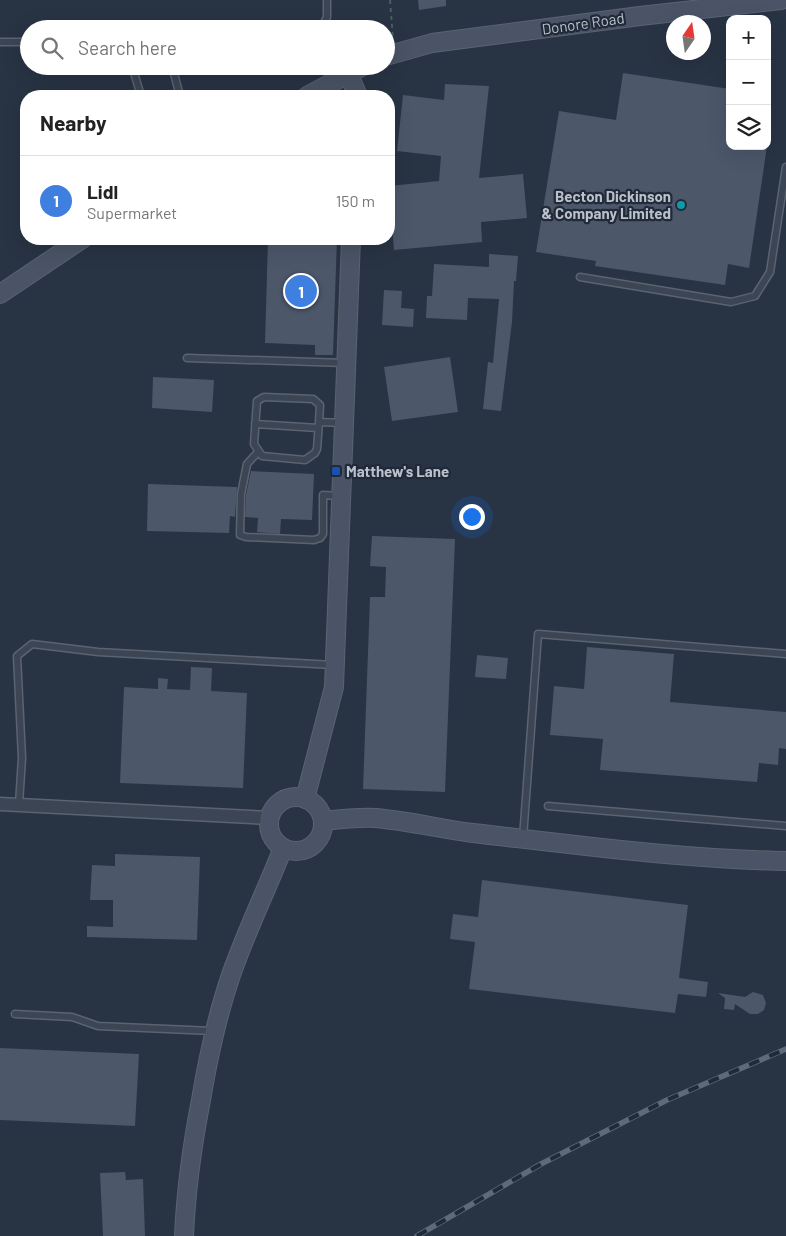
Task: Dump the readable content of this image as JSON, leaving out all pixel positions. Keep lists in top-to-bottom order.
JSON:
{
  "streets": {
    "street": ["Donore Road"]
  },
  "places": {
    "other": ["Becton Dickinson & Company Limited"],
    "transit": ["Matthew's Lane"]
  },
  "north": "top",
  "page": {
    "map_buttons": ["+", "−"],
    "search": "Search here",
    "heading": "Nearby",
    "list": [
      {
        "mark": "1",
        "name": "Lidl",
        "note": "Supermarket",
        "value": "150 m"
      }
    ],
    "pins": "1"
  }
}
